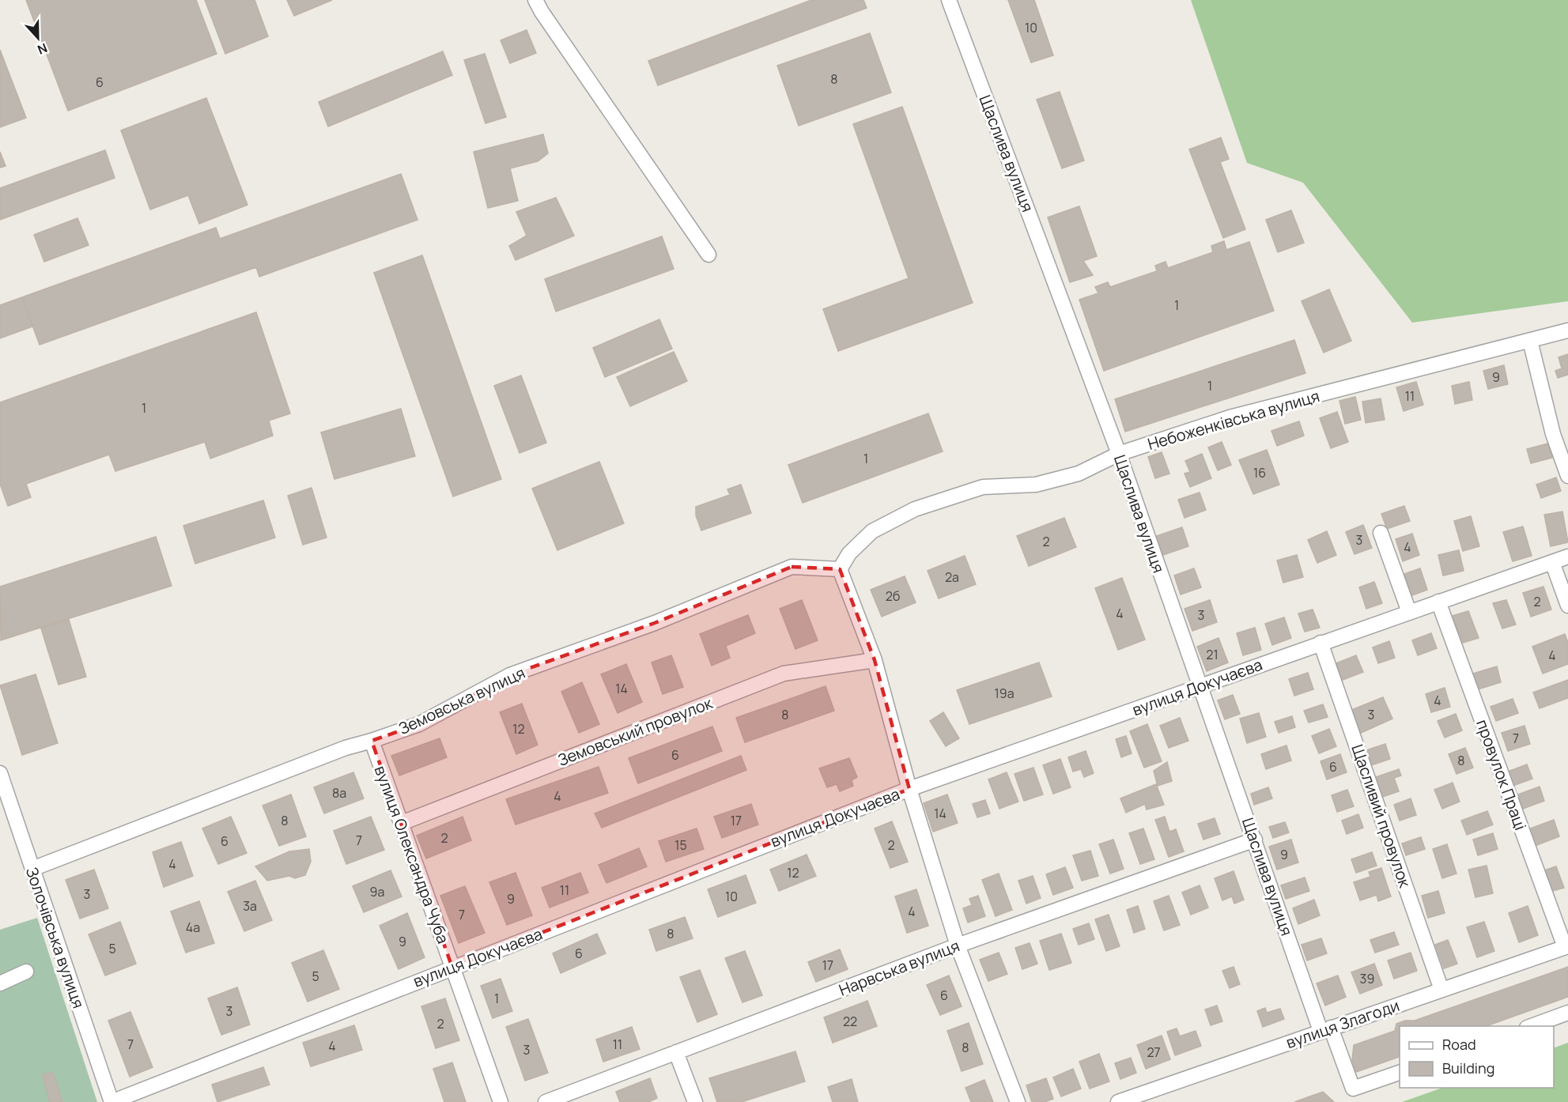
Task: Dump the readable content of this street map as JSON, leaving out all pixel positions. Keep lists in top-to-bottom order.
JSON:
{
  "streets": {
    "street": [
      "Щаслива вулиця",
      "Небоженківська вулиця",
      "вулиця Докучаєва",
      "Земовська вулиця",
      "Земовський провулок",
      "провулок Праці",
      "Щасливий провулок",
      "вулиця Олександра Чуба",
      "Золочівська вулиця",
      "Нарвська вулиця",
      "вулиця Злагоди"
    ]
  },
  "crossings": [
    ["Щаслива вулиця", "Небоженківська вулиця"],
    ["Щаслива вулиця", "вулиця Докучаєва"],
    ["Щаслива вулиця", "Нарвська вулиця"],
    ["Щаслива вулиця", "вулиця Злагоди"],
    ["Небоженківська вулиця", "Земовська вулиця"],
    ["вулиця Докучаєва", "провулок Праці"],
    ["вулиця Докучаєва", "Щасливий провулок"],
    ["вулиця Докучаєва", "вулиця Олександра Чуба"],
    ["вулиця Докучаєва", "Золочівська вулиця"],
    ["Земовська вулиця", "вулиця Олександра Чуба"],
    ["Земовська вулиця", "Золочівська вулиця"],
    ["Земовський провулок", "вулиця Олександра Чуба"],
    ["провулок Праці", "вулиця Злагоди"],
    ["Щасливий провулок", "вулиця Злагоди"]
  ],
  "house_numbers": [
    "10",
    "8",
    "6",
    "1",
    "9",
    "1",
    "11",
    "1",
    "1",
    "16",
    "3",
    "2",
    "4",
    "2а",
    "2б",
    "2",
    "4",
    "3",
    "21",
    "4",
    "14",
    "19а",
    "4",
    "8",
    "3",
    "12",
    "7",
    "6",
    "8",
    "6",
    "8а",
    "4",
    "14",
    "8",
    "17",
    "2",
    "7",
    "6",
    "15",
    "2",
    "9",
    "4",
    "12",
    "11",
    "9а",
    "3",
    "10",
    "9",
    "3а",
    "4",
    "7",
    "4а",
    "8",
    "9",
    "5",
    "6",
    "17",
    "5",
    "39",
    "6",
    "1",
    "3",
    "22",
    "2",
    "7",
    "11",
    "4",
    "8",
    "3",
    "27"
  ],
  "legend": ["Road", "Building"],
  "north": "bottom"
}
